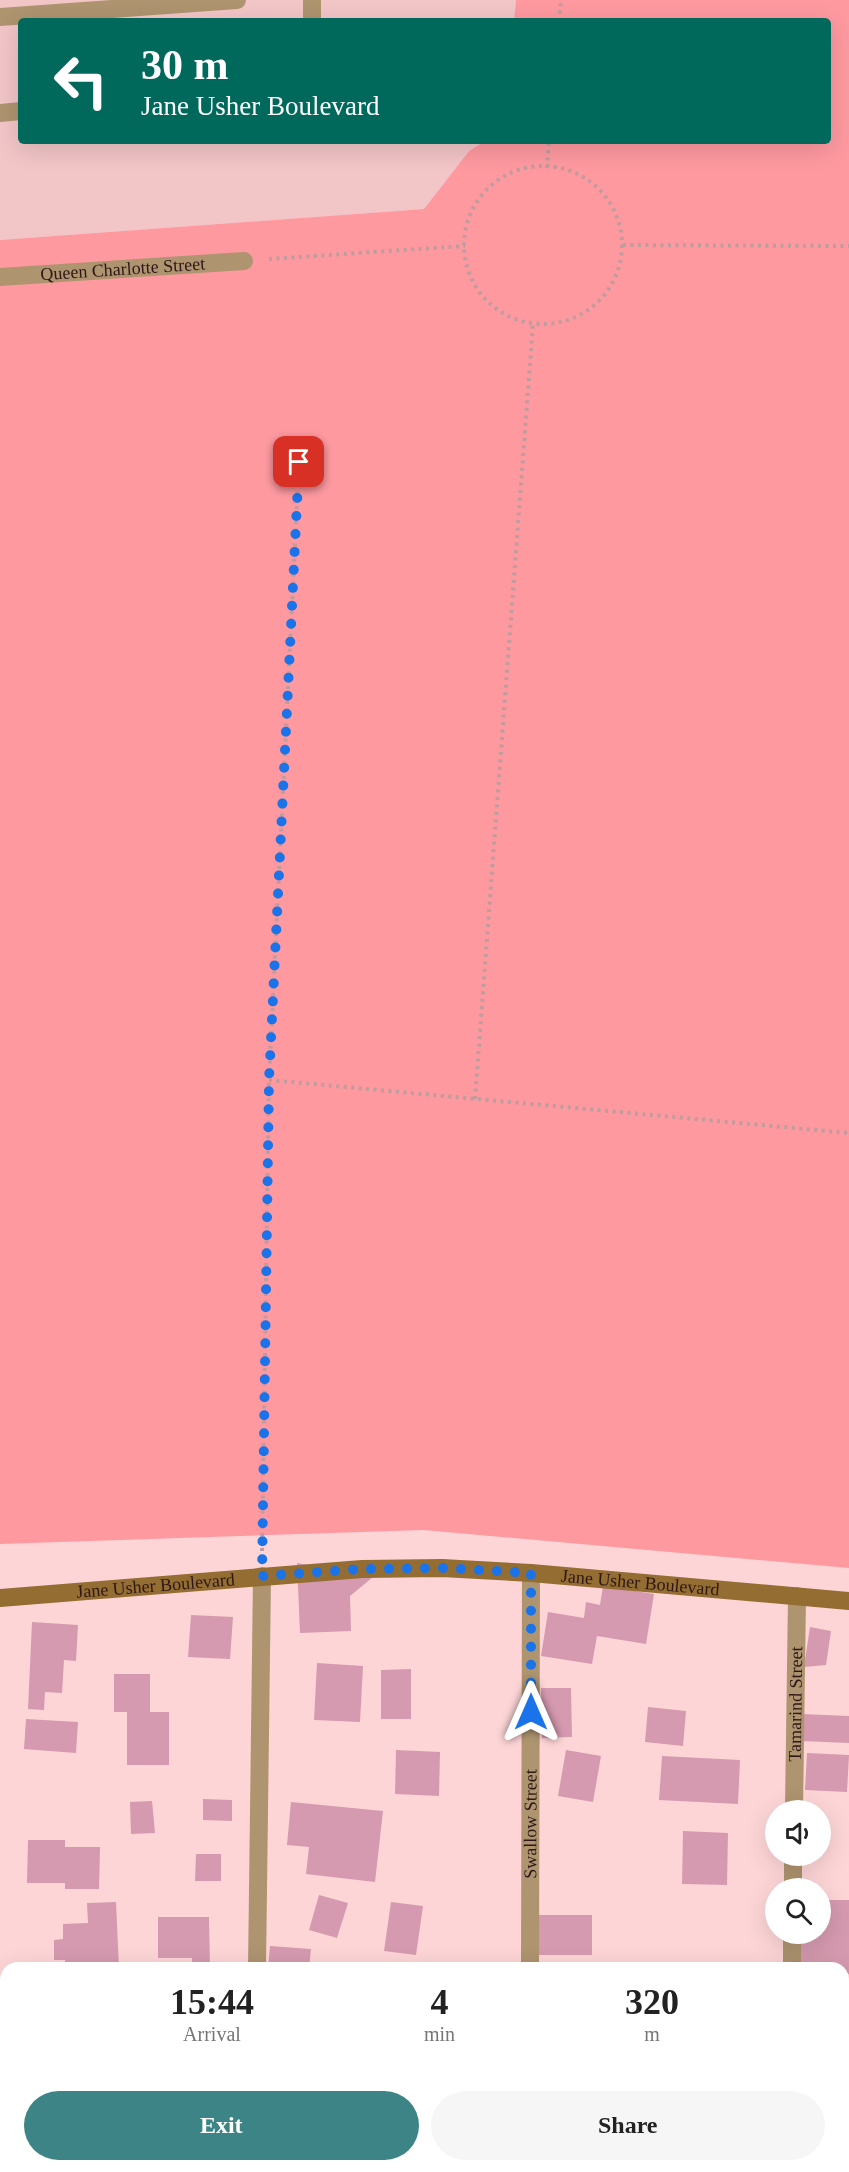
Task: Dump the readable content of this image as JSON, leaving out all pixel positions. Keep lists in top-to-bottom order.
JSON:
{
  "streets": {
    "street": [
      "Queen Charlotte Street",
      "Jane Usher Boulevard",
      "Tamarind Street",
      "Swallow Street"
    ]
  },
  "crossings": [
    ["Jane Usher Boulevard", "Tamarind Street"],
    ["Jane Usher Boulevard", "Swallow Street"]
  ],
  "page": {
    "turn": ["30 m", "Jane Usher Boulevard"],
    "eta": [
      "15:44",
      "Arrival",
      "4",
      "min",
      "320",
      "m"
    ],
    "buttons": ["Exit", "Share"]
  }
}
